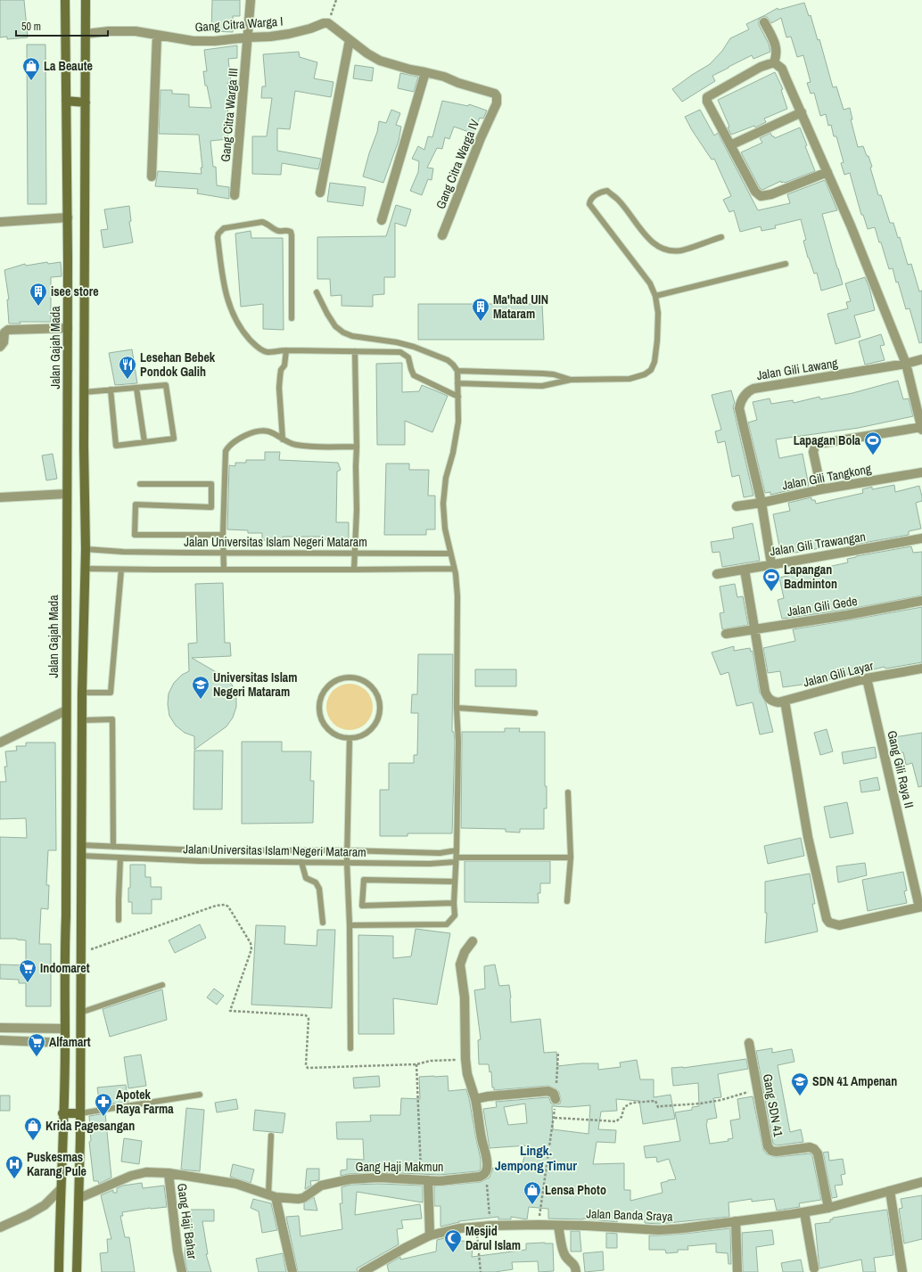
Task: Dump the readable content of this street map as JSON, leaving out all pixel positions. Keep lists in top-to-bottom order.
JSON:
{
  "streets": {
    "main road": ["Jalan Gajah Mada"],
    "street": [
      "Gang Citra Warga I",
      "Gang Citra Warga III",
      "Gang Citra Warga IV",
      "Jalan Gili Lawang",
      "Jalan Gili Tangkong",
      "Jalan Gili Trawangan",
      "Jalan Gili Gede",
      "Jalan Gili Layar",
      "Gang Gili Raya II",
      "Gang SDN 41",
      "Gang Haji Makmun",
      "Jalan Banda Sraya",
      "Gang Haji Bahar"
    ],
    "lane": ["Jalan Universitas Islam Negeri Mataram"]
  },
  "crossings": [
    ["Gang Citra Warga I", "Gang Citra Warga III"],
    ["Jalan Gili Lawang", "Jalan Gili Tangkong"],
    ["Jalan Gili Lawang", "Jalan Gili Trawangan"],
    ["Jalan Gili Gede", "Jalan Gili Layar"],
    ["Jalan Gili Layar", "Gang Gili Raya II"],
    ["Gang SDN 41", "Jalan Banda Sraya"],
    ["Gang Haji Makmun", "Gang Haji Bahar"]
  ],
  "districts": ["Lingk. Jempong Timur"],
  "places": {
    "shop": ["La Beaute", "Krida Pagesangan", "Lensa Photo"],
    "building": ["isee store", "Ma'had UIN Mataram"],
    "restaurant": ["Lesehan Bebek Pondok Galih"],
    "sports": ["Lapagan Bola", "Lapangan Badminton"],
    "school or university": ["Universitas Islam Negeri Mataram", "SDN 41 Ampenan"],
    "supermarket": ["Indomaret", "Alfamart"],
    "pharmacy": ["Apotek Raya Farma"],
    "hospital": ["Puskesmas Karang Pule"],
    "mosque": ["Mesjid Darul Islam"]
  },
  "scale_bar": "50 m"
}
